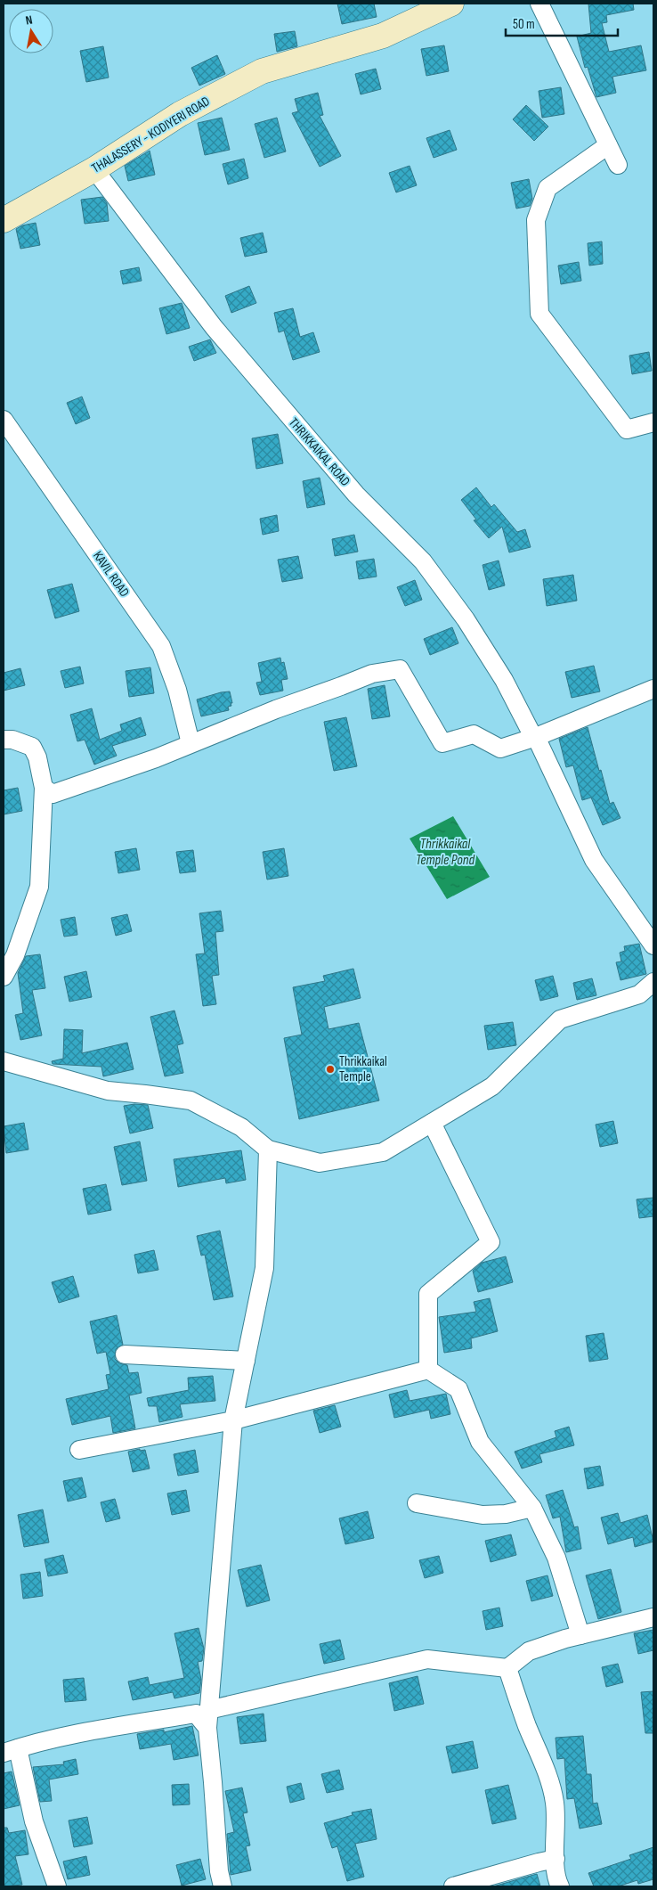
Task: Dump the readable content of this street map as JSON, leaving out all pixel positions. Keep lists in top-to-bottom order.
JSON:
{
  "streets": {
    "main road": ["THALASSERY - KODIYERI ROAD"],
    "street": ["THRIKKAIKAL ROAD", "KAVIL ROAD"]
  },
  "crossings": [
    ["THALASSERY - KODIYERI ROAD", "THRIKKAIKAL ROAD"]
  ],
  "water": ["Thrikkaikal Temple Pond"],
  "places": ["Thrikkaikal Temple"],
  "scale_bar": "50 m",
  "north": "top"
}
